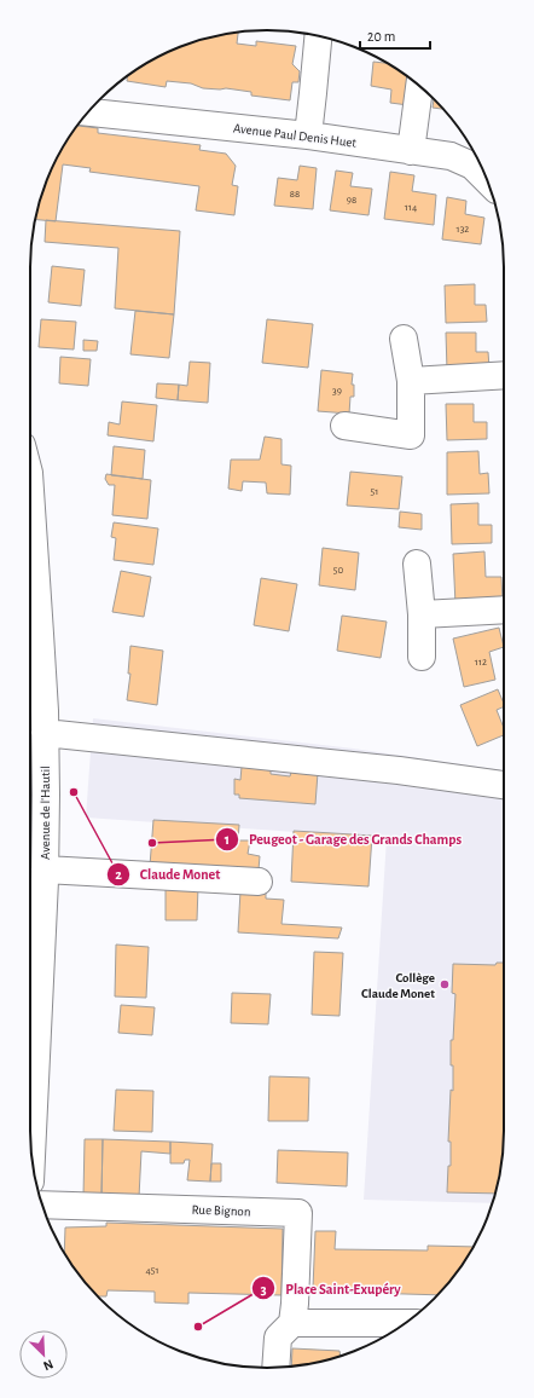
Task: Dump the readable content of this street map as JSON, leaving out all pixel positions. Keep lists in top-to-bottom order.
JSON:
{
  "streets": {
    "street": ["Avenue Paul Denis Huet", "Avenue de l'Hautil", "Rue Bignon"]
  },
  "places": [
    "Claude Monet",
    "Peugeot - Garage des Grands Champs",
    "Collège Claude Monet",
    "Place Saint-Exupéry"
  ],
  "house_numbers": [
    "88",
    "98",
    "114",
    "132",
    "39",
    "51",
    "50",
    "112",
    "451"
  ],
  "scale_bar": "20 m",
  "north": "bottom right"
}
